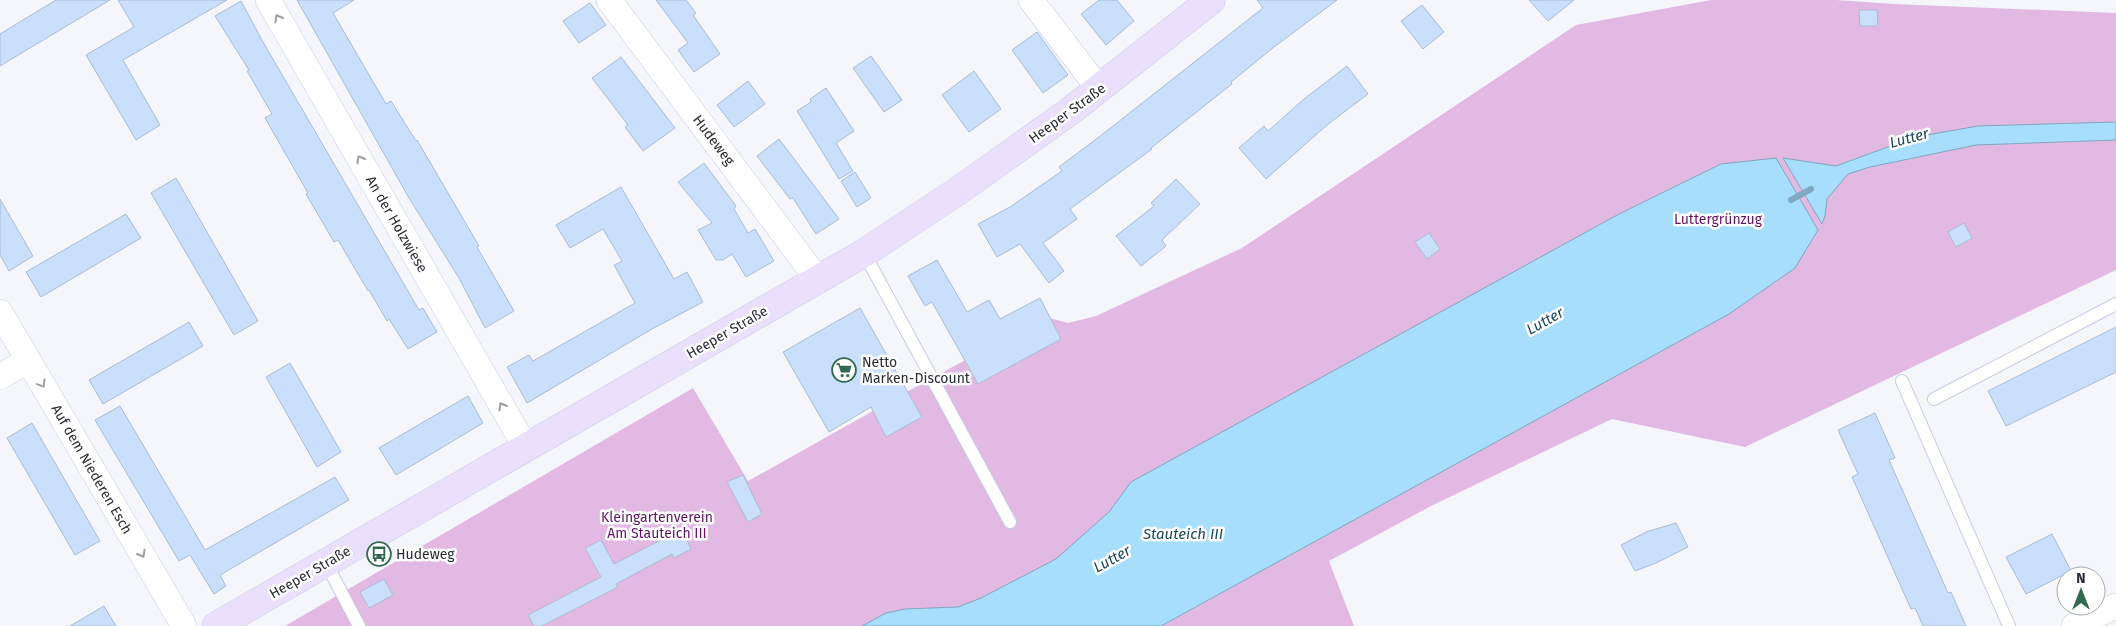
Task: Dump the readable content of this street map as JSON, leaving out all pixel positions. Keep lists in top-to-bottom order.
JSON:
{
  "streets": {
    "main road": ["Heeper Straße"],
    "street": ["Hudeweg", "An der Holzwiese", "Auf dem Niederen Esch"]
  },
  "crossings": [
    ["Heeper Straße", "Hudeweg"],
    ["Heeper Straße", "An der Holzwiese"]
  ],
  "one_way": ["An der Holzwiese", "Auf dem Niederen Esch"],
  "water": ["Lutter", "Stauteich III"],
  "parks": ["Luttergrünzug", "Kleingartenverein Am Stauteich III"],
  "places": {
    "supermarket": ["Netto Marken-Discount"],
    "bus stop": ["Hudeweg"]
  },
  "north": "top"
}
